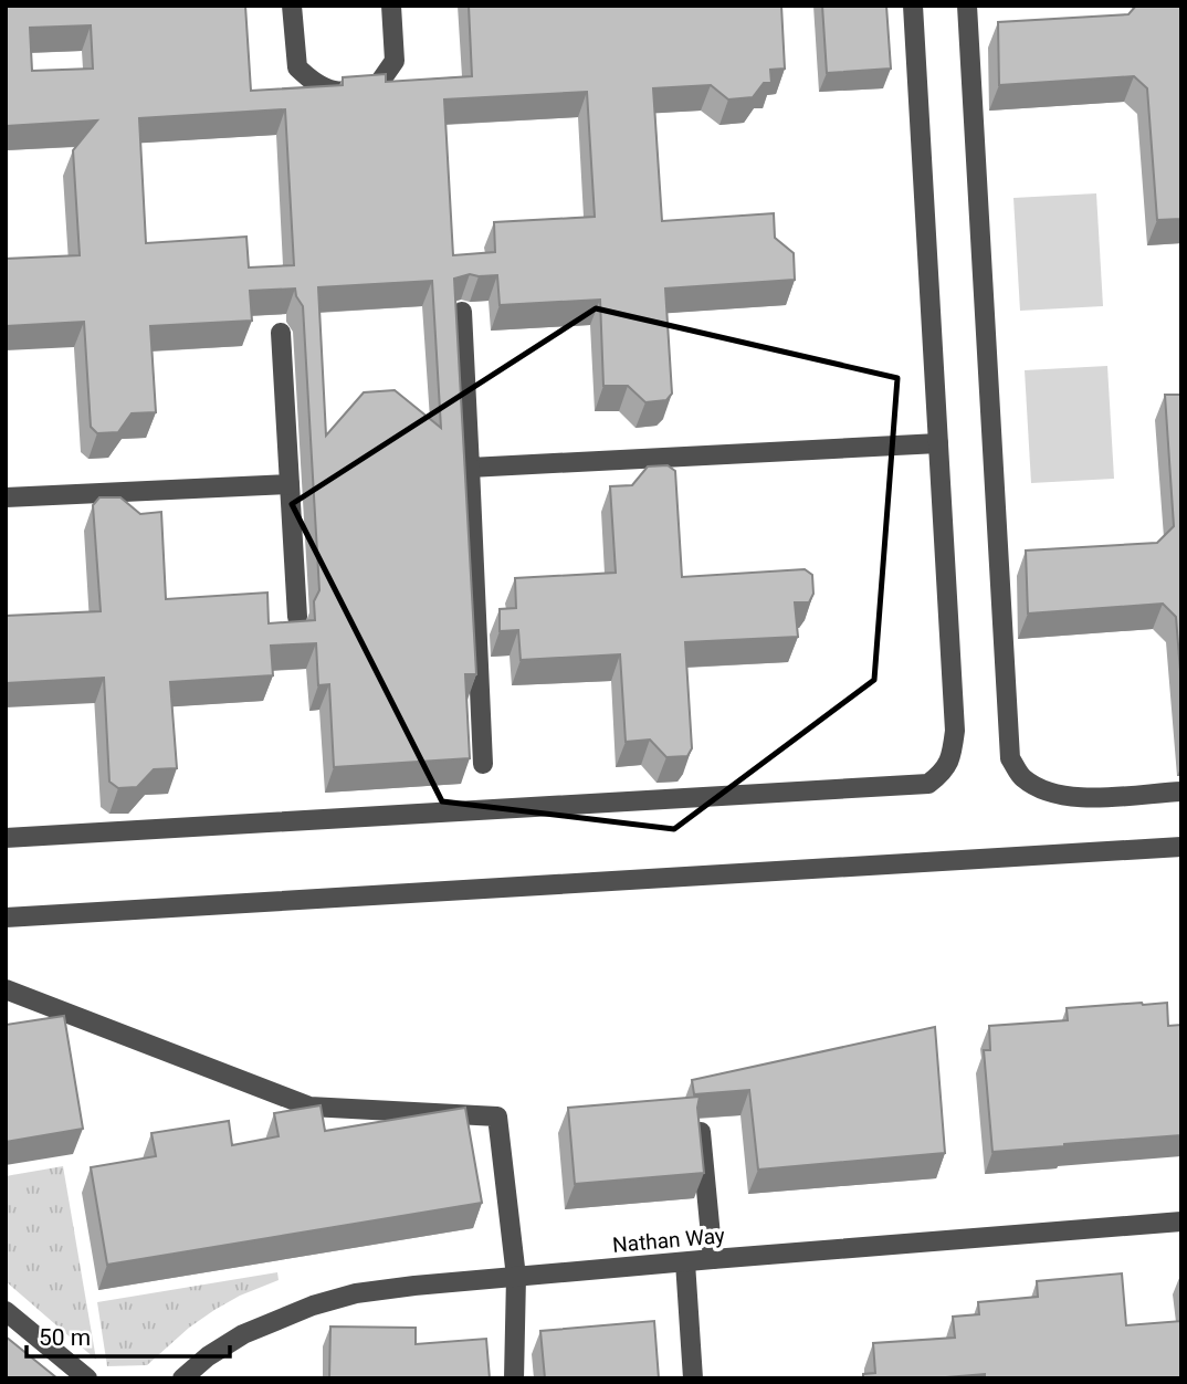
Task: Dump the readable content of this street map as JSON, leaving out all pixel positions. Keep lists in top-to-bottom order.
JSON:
{
  "streets": {
    "street": ["Nathan Way"]
  },
  "scale_bar": "50 m"
}
